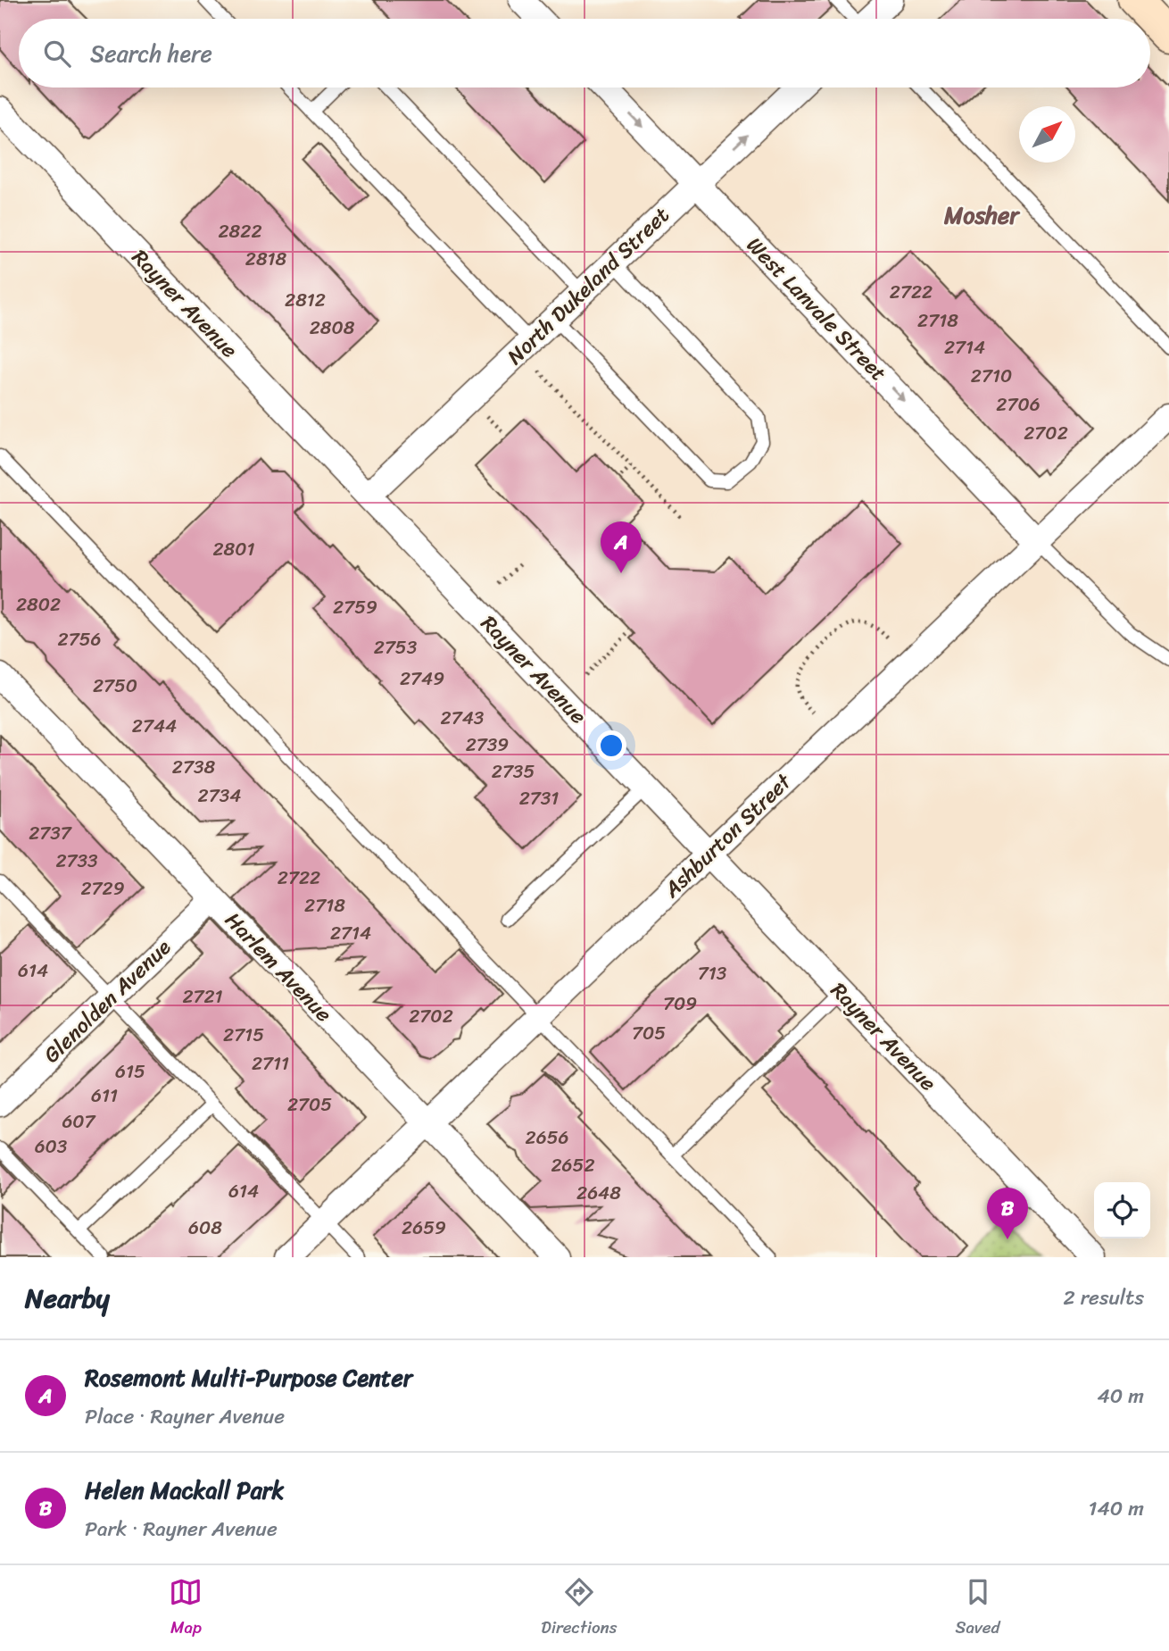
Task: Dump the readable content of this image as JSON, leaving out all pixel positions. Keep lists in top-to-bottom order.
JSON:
{
  "streets": {
    "street": [
      "North Dukeland Street",
      "Rayner Avenue",
      "West Lanvale Street",
      "Ashburton Street",
      "Harlem Avenue",
      "Glenolden Avenue"
    ]
  },
  "crossings": [
    ["North Dukeland Street", "Rayner Avenue"],
    ["North Dukeland Street", "West Lanvale Street"],
    ["Rayner Avenue", "Ashburton Street"],
    ["West Lanvale Street", "Ashburton Street"],
    ["Ashburton Street", "Harlem Avenue"],
    ["Harlem Avenue", "Glenolden Avenue"]
  ],
  "one_way": ["West Lanvale Street"],
  "districts": ["Mosher"],
  "house_numbers": [
    "2822",
    "2818",
    "2722",
    "2812",
    "2718",
    "2808",
    "2714",
    "2710",
    "2706",
    "2702",
    "2801",
    "2802",
    "2759",
    "2756",
    "2753",
    "2749",
    "2750",
    "2743",
    "2744",
    "2739",
    "2738",
    "2735",
    "2734",
    "2731",
    "2737",
    "2733",
    "2722",
    "2729",
    "2718",
    "2714",
    "614",
    "713",
    "2721",
    "709",
    "2702",
    "705",
    "2715",
    "2711",
    "615",
    "611",
    "2705",
    "607",
    "2656",
    "603",
    "2652",
    "614",
    "2648",
    "608",
    "2659"
  ],
  "north": "top right",
  "page": {
    "search": "Search here",
    "pins": ["A", "B"],
    "heading": ["Nearby", "2 results"],
    "list": [
      {
        "mark": "A",
        "name": "Rosemont Multi-Purpose Center",
        "note": "Place · Rayner Avenue",
        "value": "40 m"
      },
      {
        "mark": "B",
        "name": "Helen Mackall Park",
        "note": "Park · Rayner Avenue",
        "value": "140 m"
      }
    ],
    "nav": ["Map", "Directions", "Saved"]
  }
}
